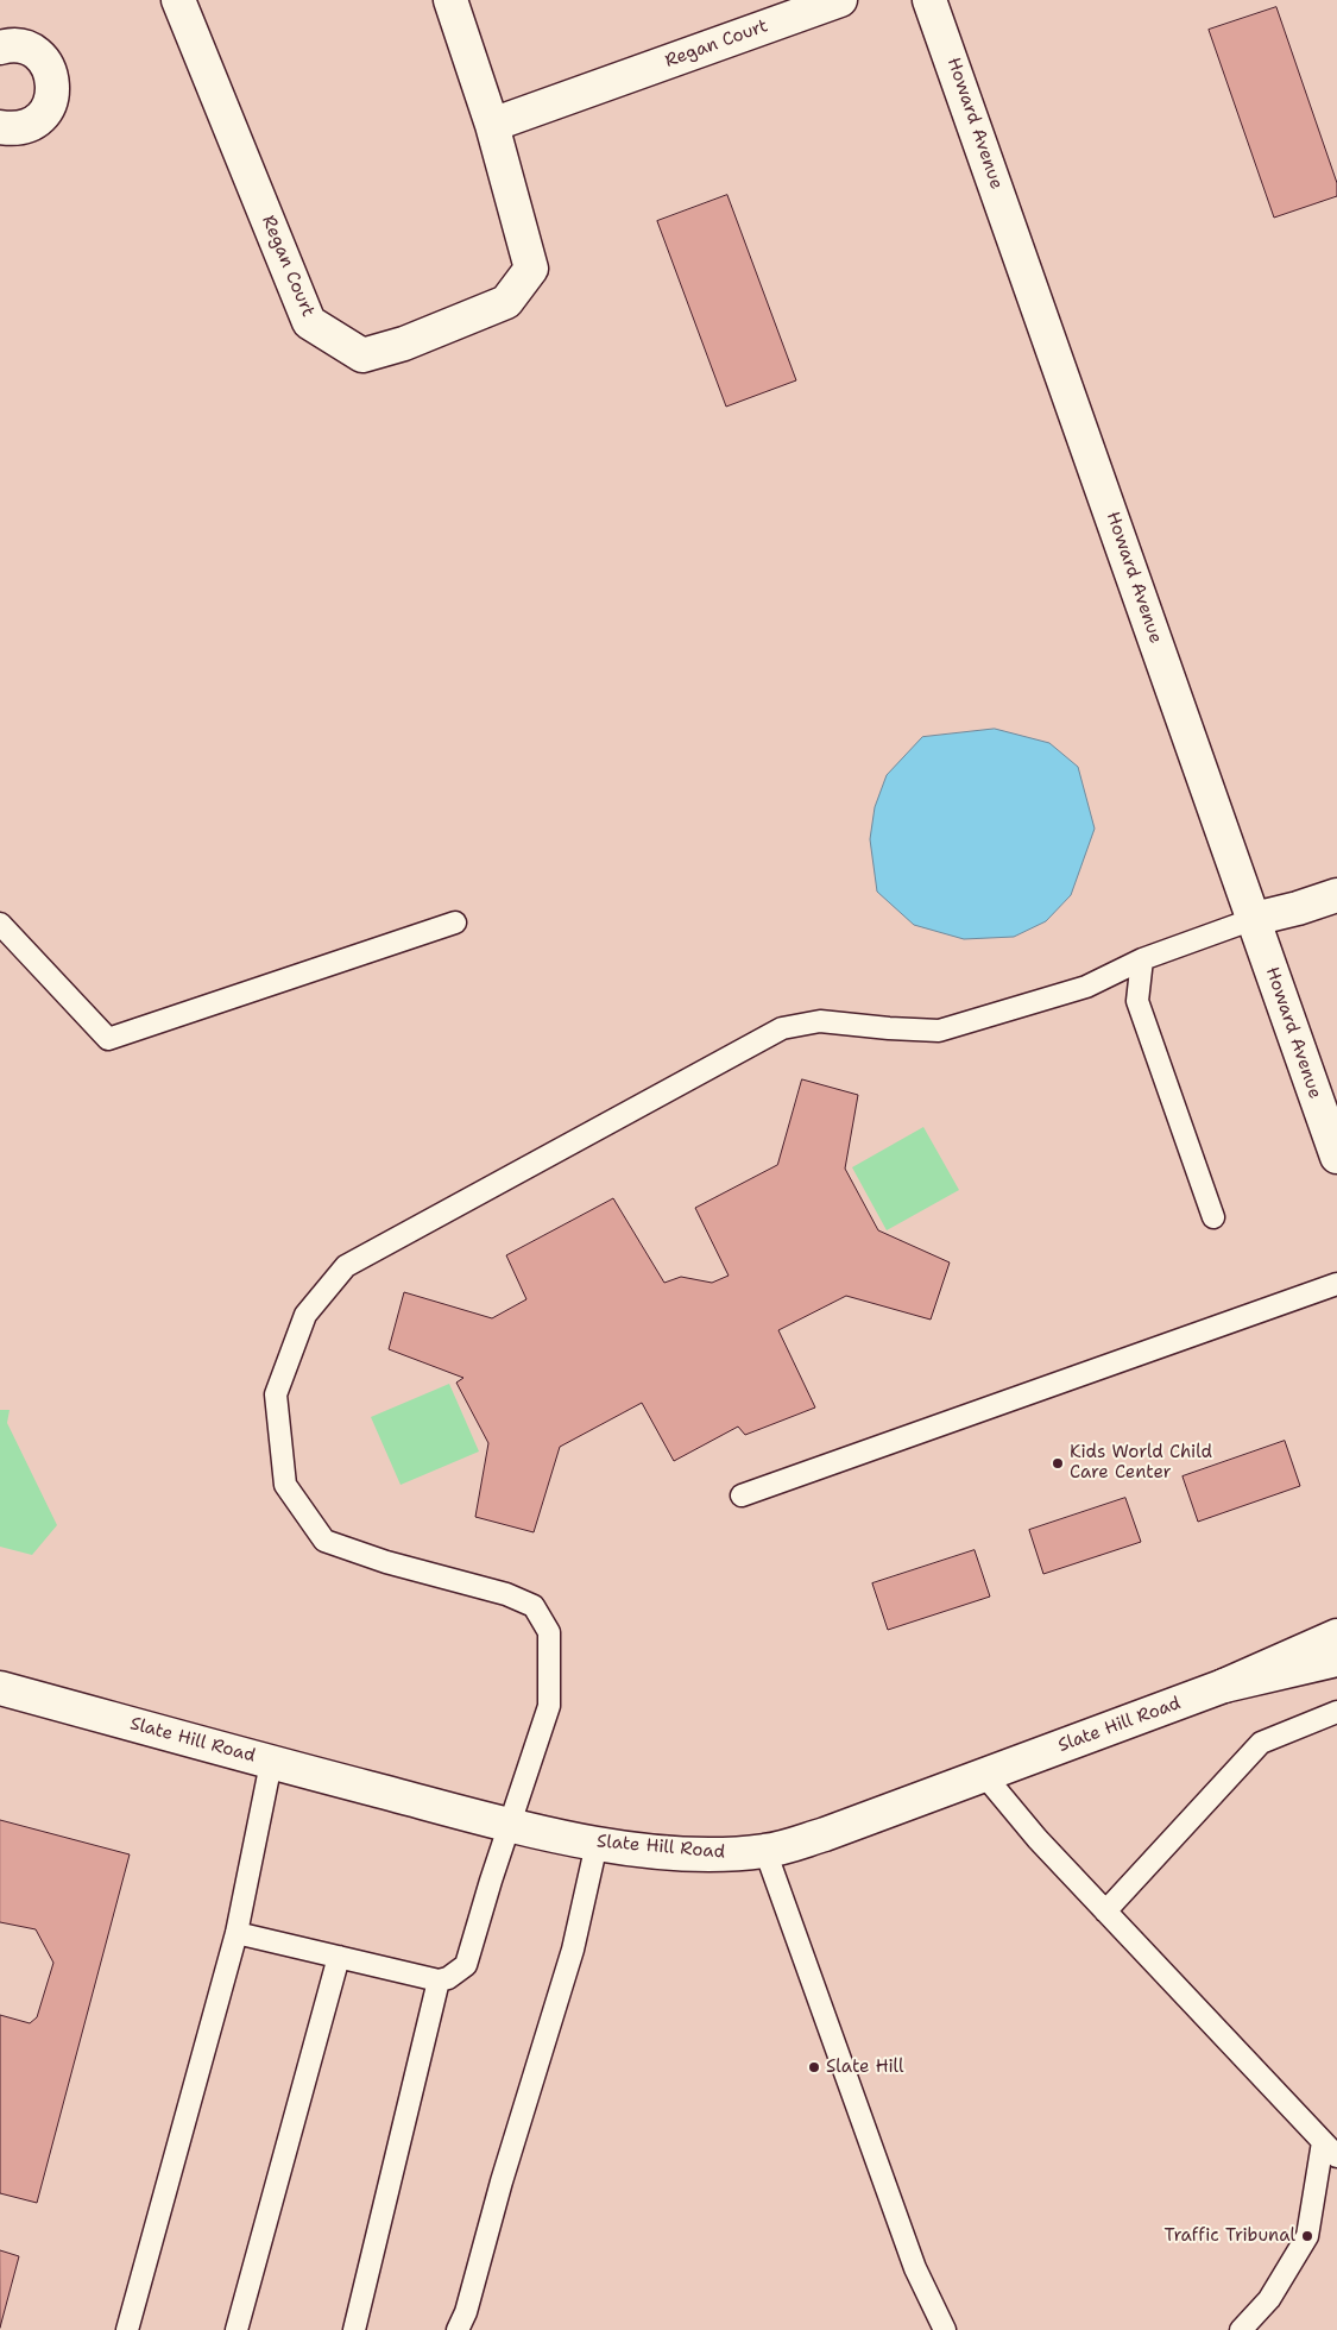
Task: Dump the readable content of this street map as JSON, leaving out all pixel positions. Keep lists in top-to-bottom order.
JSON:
{
  "streets": {
    "street": ["Regan Court", "Howard Avenue", "Slate Hill Road"]
  },
  "places": ["Kids World Child Care Center", "Slate Hill", "Traffic Tribunal"]
}
